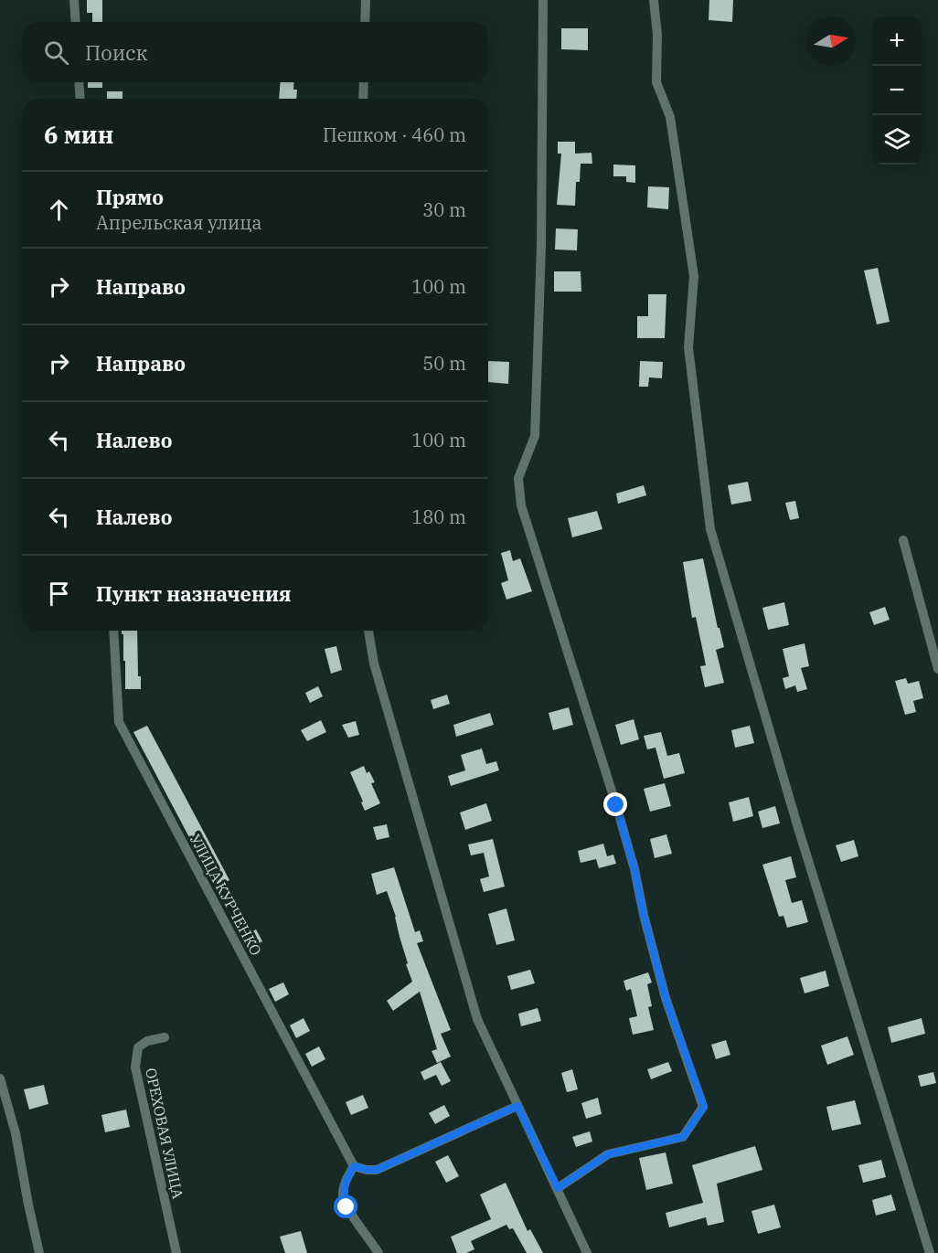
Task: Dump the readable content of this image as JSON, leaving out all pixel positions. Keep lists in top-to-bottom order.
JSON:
{
  "streets": {
    "street": ["УЛИЦА КУРЧЕНКО", "ОРЕХОВАЯ УЛИЦА"]
  },
  "north": "right",
  "page": {
    "map_buttons": ["+", "−"],
    "search": "Поиск",
    "heading": ["6 мин", "Пешком · 460 m"],
    "list": [
      ["Прямо", "Апрельская улица", "30 m"],
      ["Направо", "100 m"],
      ["Направо", "50 m"],
      ["Налево", "100 m"],
      ["Налево", "180 m"],
      "Пункт назначения"
    ]
  }
}
